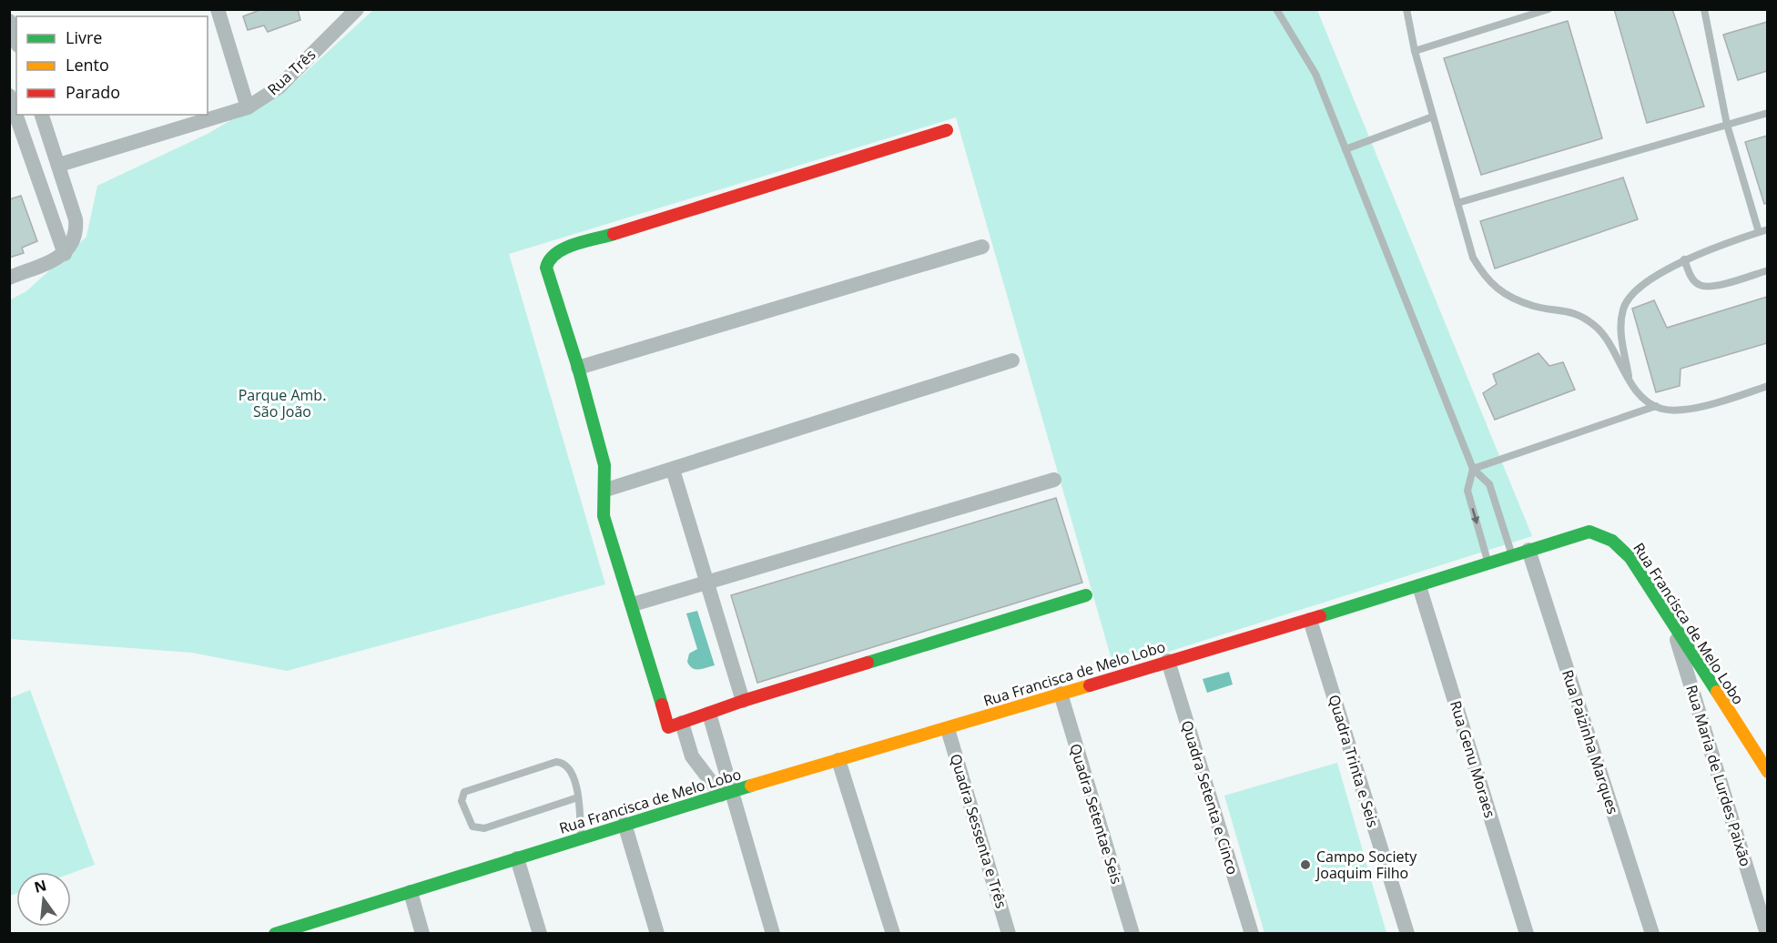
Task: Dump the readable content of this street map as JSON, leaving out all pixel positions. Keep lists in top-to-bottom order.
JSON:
{
  "streets": {
    "street": [
      "Rua Três",
      "Rua Francisca de Melo Lobo",
      "Rua Paizinha Marques",
      "Rua Genu Moraes",
      "Quadra Trinta e Seis",
      "Rua Maria de Lurdes Paixão",
      "Quadra Setenta e Cinco",
      "Quadra Setentae Seis",
      "Quadra Sessenta e Três"
    ]
  },
  "crossings": [
    ["Rua Francisca de Melo Lobo", "Rua Paizinha Marques"],
    ["Rua Francisca de Melo Lobo", "Rua Genu Moraes"],
    ["Rua Francisca de Melo Lobo", "Quadra Trinta e Seis"],
    ["Rua Francisca de Melo Lobo", "Rua Maria de Lurdes Paixão"],
    ["Rua Francisca de Melo Lobo", "Quadra Setenta e Cinco"],
    ["Rua Francisca de Melo Lobo", "Quadra Setentae Seis"],
    ["Rua Francisca de Melo Lobo", "Quadra Sessenta e Três"]
  ],
  "parks": ["Parque Amb. São João"],
  "places": ["Campo Society Joaquim Filho"],
  "legend": ["Livre", "Lento", "Parado"],
  "north": "top"
}
